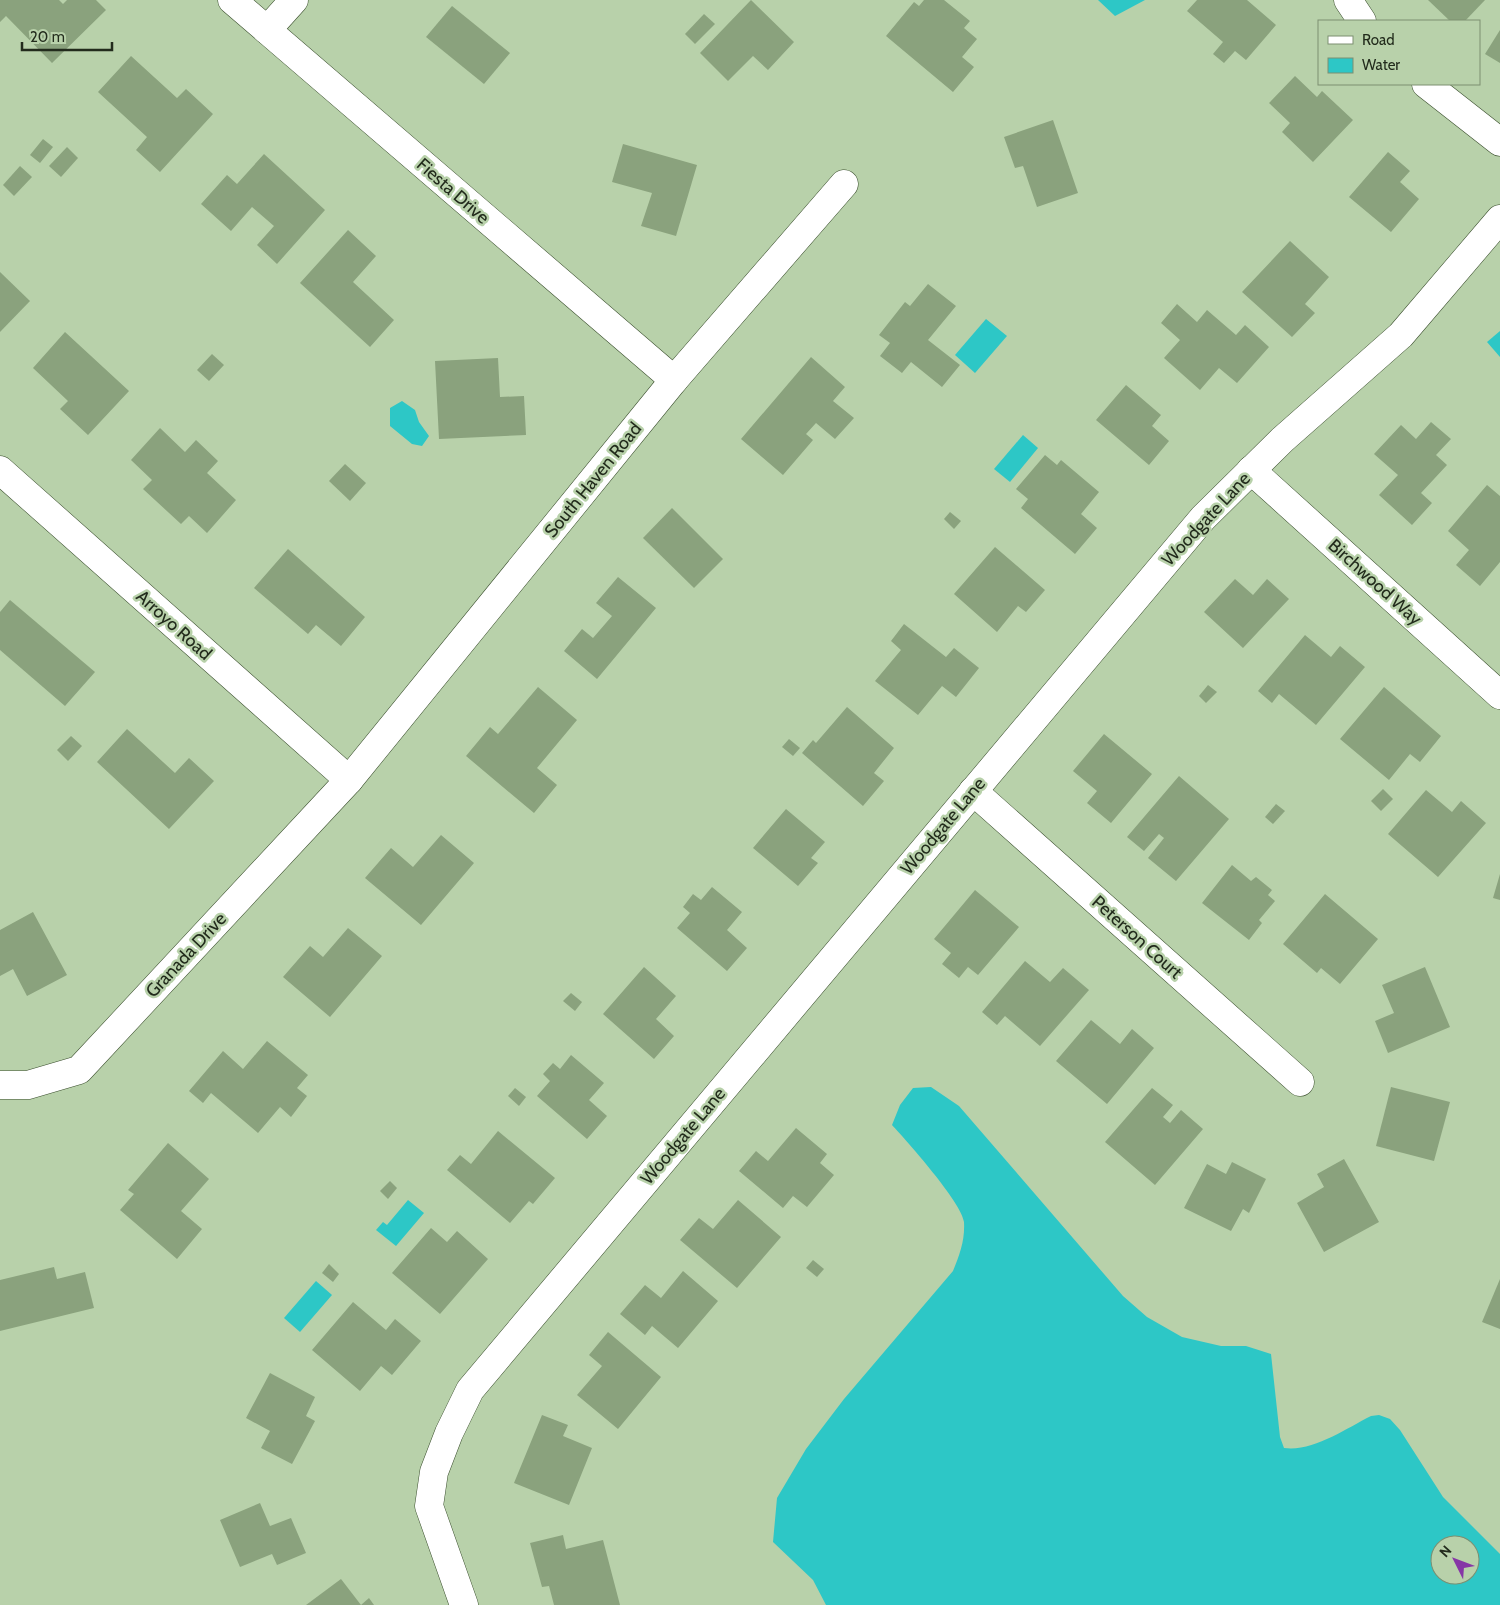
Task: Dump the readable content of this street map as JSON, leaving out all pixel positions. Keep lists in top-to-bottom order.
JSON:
{
  "streets": {
    "street": [
      "Fiesta Drive",
      "South Haven Road",
      "Woodgate Lane",
      "Birchwood Way",
      "Arroyo Road",
      "Peterson Court",
      "Granada Drive"
    ]
  },
  "crossings": [
    ["Fiesta Drive", "South Haven Road"],
    ["South Haven Road", "Arroyo Road"],
    ["South Haven Road", "Granada Drive"],
    ["Woodgate Lane", "Birchwood Way"],
    ["Woodgate Lane", "Peterson Court"],
    ["Arroyo Road", "Granada Drive"]
  ],
  "legend": ["Road", "Water"],
  "scale_bar": "20 m",
  "north": "top left"
}
